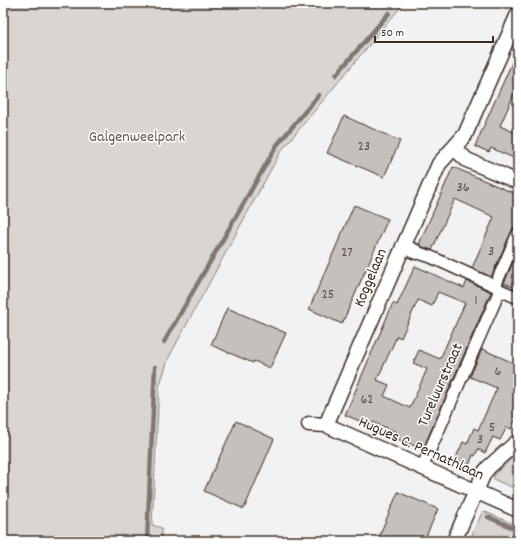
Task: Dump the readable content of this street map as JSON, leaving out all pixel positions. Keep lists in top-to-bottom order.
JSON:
{
  "streets": {
    "street": ["Koggelaan", "Tureluurstraat", "Hugues C. Pernathlaan"]
  },
  "crossings": [
    ["Koggelaan", "Hugues C. Pernathlaan"],
    ["Tureluurstraat", "Hugues C. Pernathlaan"]
  ],
  "parks": ["Galgenweelpark"],
  "house_numbers": [
    "23",
    "36",
    "3",
    "27",
    "25",
    "1",
    "6",
    "62",
    "5",
    "3"
  ],
  "scale_bar": "50 m"
}
